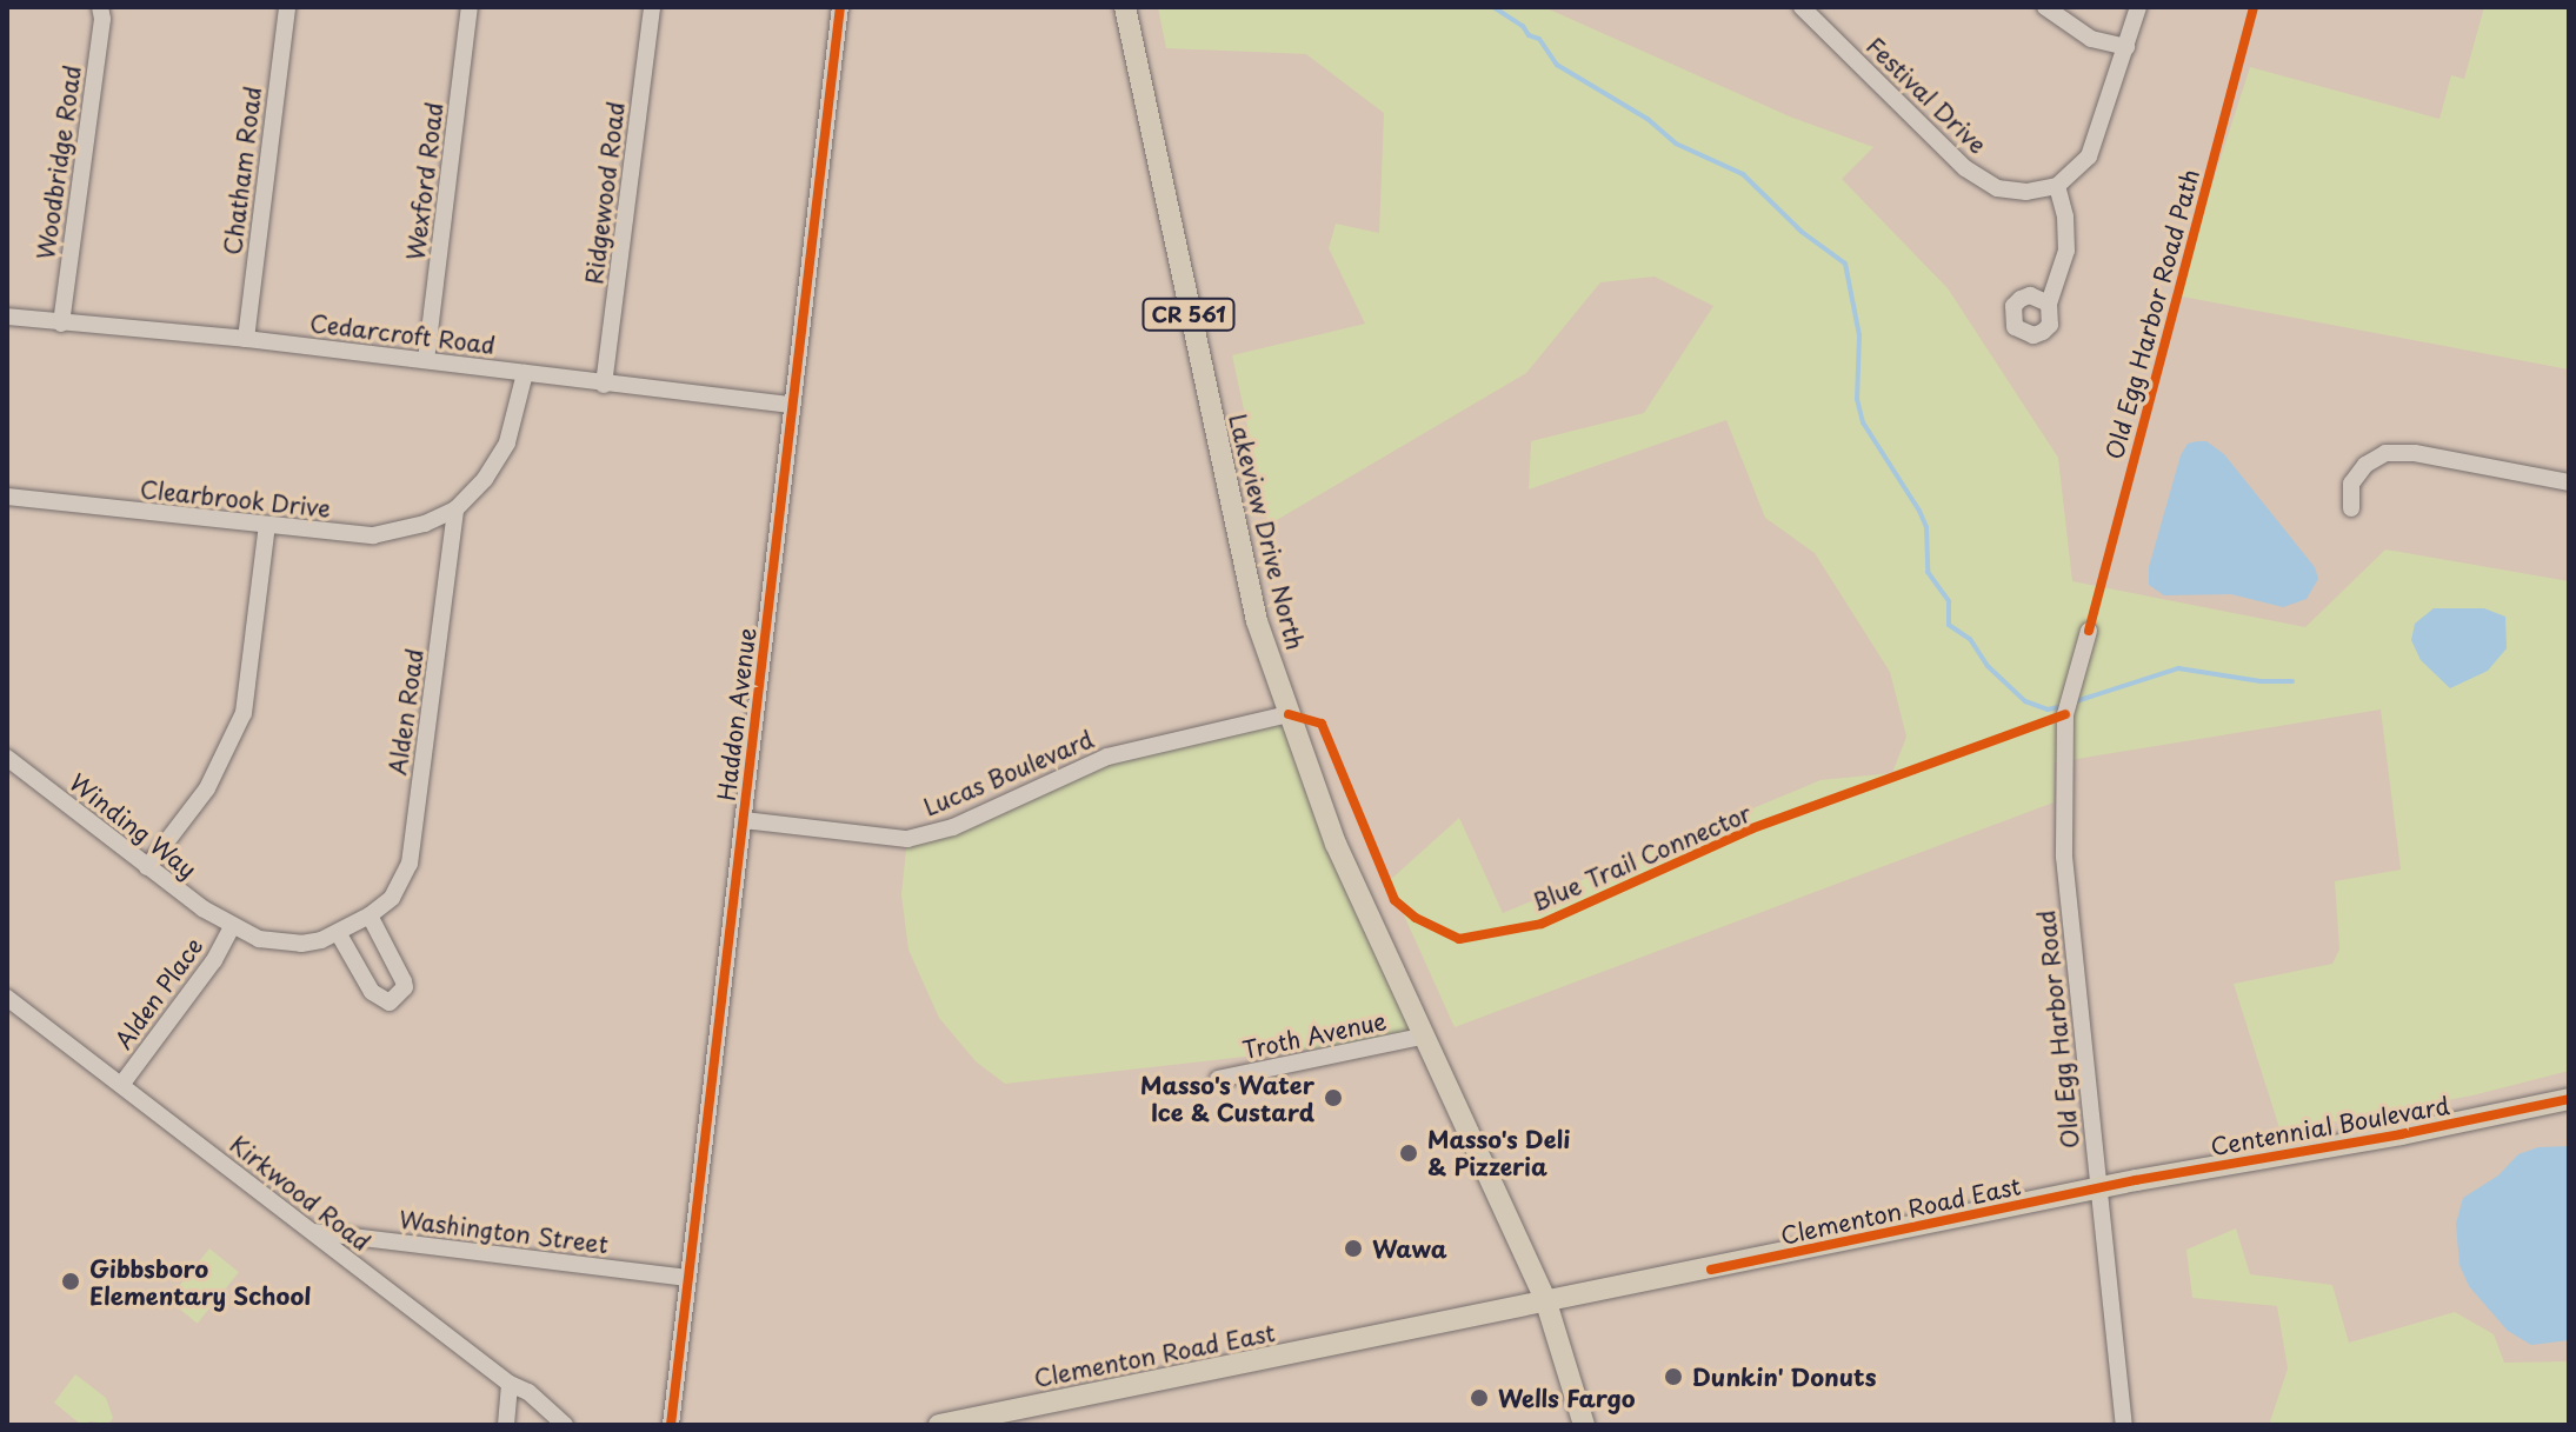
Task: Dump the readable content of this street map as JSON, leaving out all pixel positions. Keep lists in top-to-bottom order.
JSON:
{
  "streets": {
    "main road": [
      "CR 561",
      "Lakeview Drive North",
      "Centennial Boulevard",
      "Clementon Road East"
    ],
    "street": [
      "Festival Drive",
      "Woodbridge Road",
      "Chatham Road",
      "Wexford Road",
      "Ridgewood Road",
      "Cedarcroft Road",
      "Clearbrook Drive",
      "Alden Road",
      "Haddon Avenue",
      "Lucas Boulevard",
      "Winding Way",
      "Alden Place",
      "Old Egg Harbor Road",
      "Troth Avenue",
      "Kirkwood Road",
      "Washington Street"
    ],
    "cycle path": ["Old Egg Harbor Road Path", "Blue Trail Connector"]
  },
  "crossings": [
    ["Woodbridge Road", "Cedarcroft Road"],
    ["Chatham Road", "Cedarcroft Road"],
    ["Wexford Road", "Cedarcroft Road"],
    ["Ridgewood Road", "Cedarcroft Road"],
    ["CR 561", "Lakeview Drive North"],
    ["CR 561", "Clementon Road East"],
    ["Cedarcroft Road", "Haddon Avenue"],
    ["Clearbrook Drive", "Alden Road"],
    ["Lakeview Drive North", "Lucas Boulevard"],
    ["Lakeview Drive North", "Troth Avenue"],
    ["Lakeview Drive North", "Clementon Road East"],
    ["Alden Road", "Winding Way"],
    ["Alden Road", "Alden Place"],
    ["Haddon Avenue", "Lucas Boulevard"],
    ["Haddon Avenue", "Washington Street"],
    ["Winding Way", "Alden Place"],
    ["Alden Place", "Kirkwood Road"],
    ["Old Egg Harbor Road", "Centennial Boulevard"],
    ["Old Egg Harbor Road", "Clementon Road East"],
    ["Centennial Boulevard", "Clementon Road East"],
    ["Kirkwood Road", "Washington Street"]
  ],
  "places": [
    "Masso's Water Ice & Custard",
    "Masso's Deli & Pizzeria",
    "Wawa",
    "Gibbsboro Elementary School",
    "Dunkin' Donuts",
    "Wells Fargo"
  ]
}
